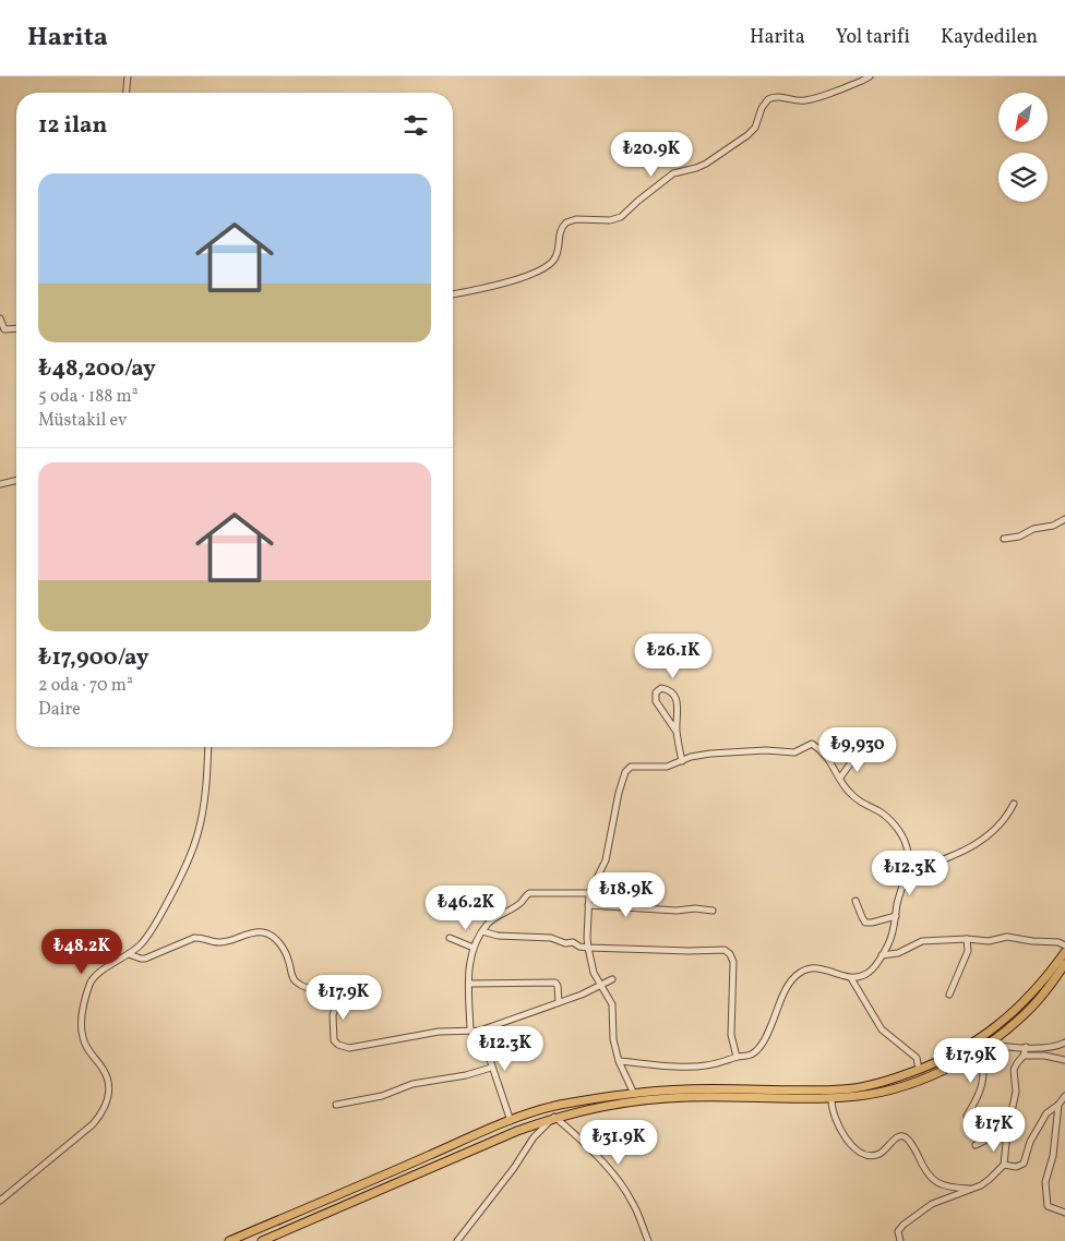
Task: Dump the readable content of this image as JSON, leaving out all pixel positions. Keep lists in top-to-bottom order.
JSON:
{
  "north": "bottom left",
  "page": {
    "header": "Harita",
    "nav": ["Harita", "Yol tarifi", "Kaydedilen"],
    "heading": "12 ilan",
    "price": [
      "₺20.9K",
      "₺26.1K",
      "₺9,930",
      "₺12.3K",
      "₺18.9K",
      "₺46.2K",
      "₺48.2K",
      "₺17.9K",
      "₺12.3K",
      "₺17.9K",
      "₺17K",
      "₺31.9K"
    ],
    "list": [
      {
        "name": "₺48,200/ay",
        "note": "5 oda · 188 m² · Müstakil ev"
      },
      {
        "name": "₺17,900/ay",
        "note": "2 oda · 70 m² · Daire"
      }
    ]
  }
}
